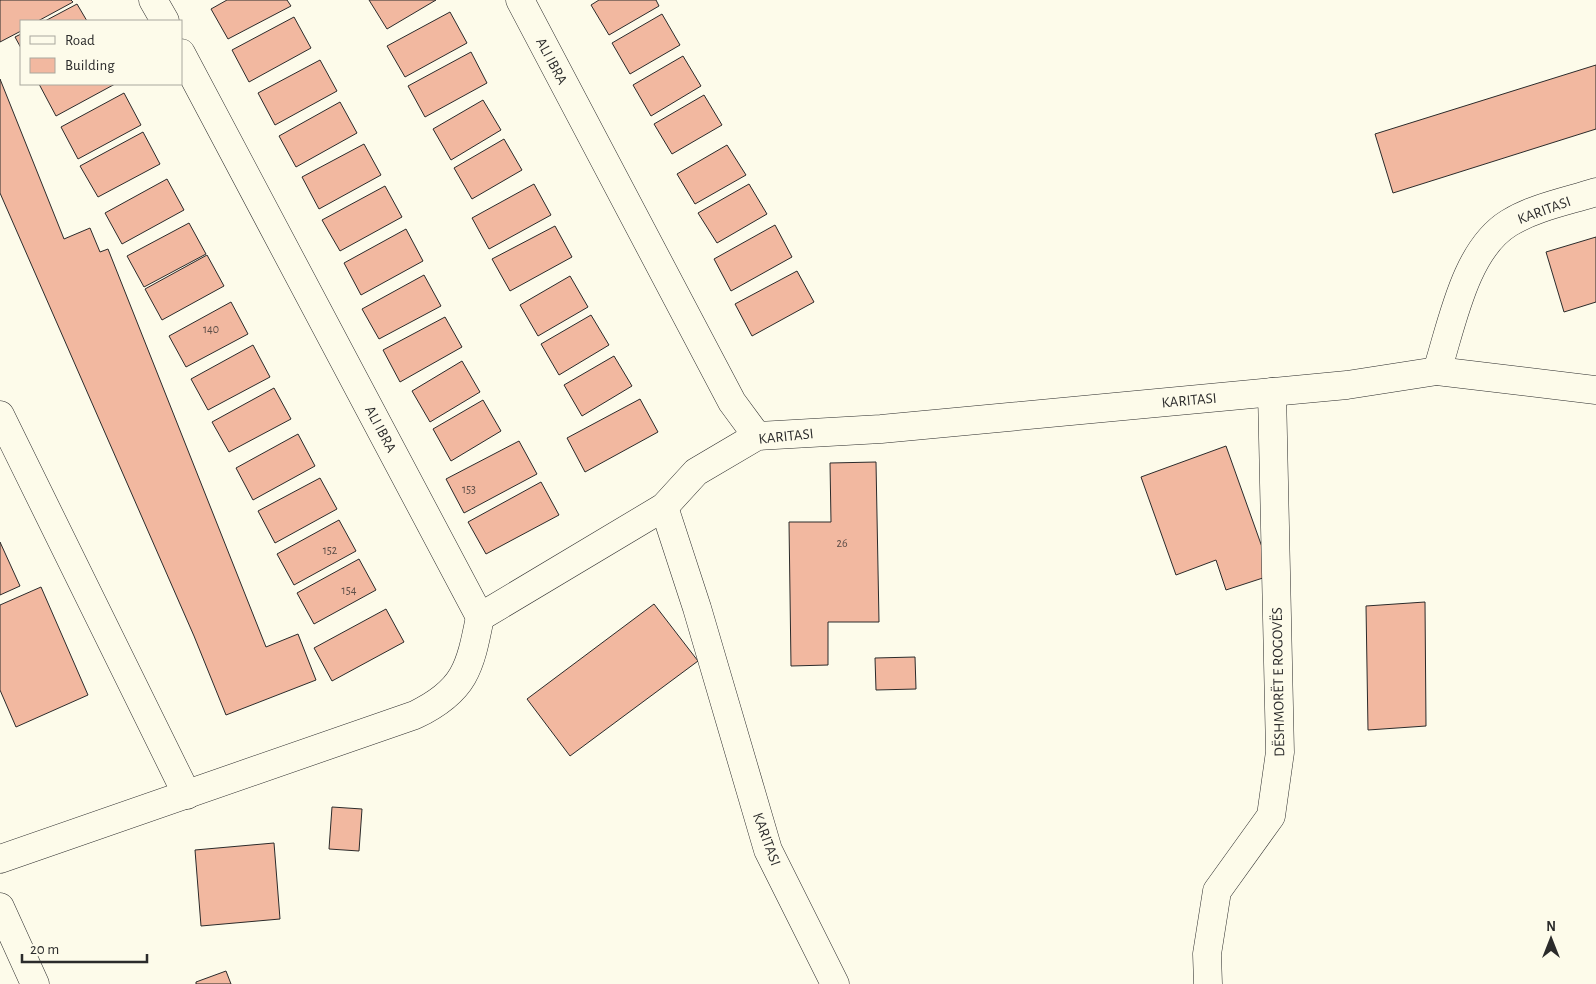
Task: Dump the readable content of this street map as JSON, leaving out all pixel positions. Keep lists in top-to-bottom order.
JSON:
{
  "streets": {
    "street": ["ALI IBRA", "KARITASI", "DËSHMORËT E ROGOVËS"]
  },
  "crossings": [
    ["ALI IBRA", "KARITASI"],
    ["KARITASI", "DËSHMORËT E ROGOVËS"]
  ],
  "house_numbers": [
    "140",
    "153",
    "26",
    "152",
    "154"
  ],
  "legend": ["Road", "Building"],
  "scale_bar": "20 m",
  "north": "top"
}
